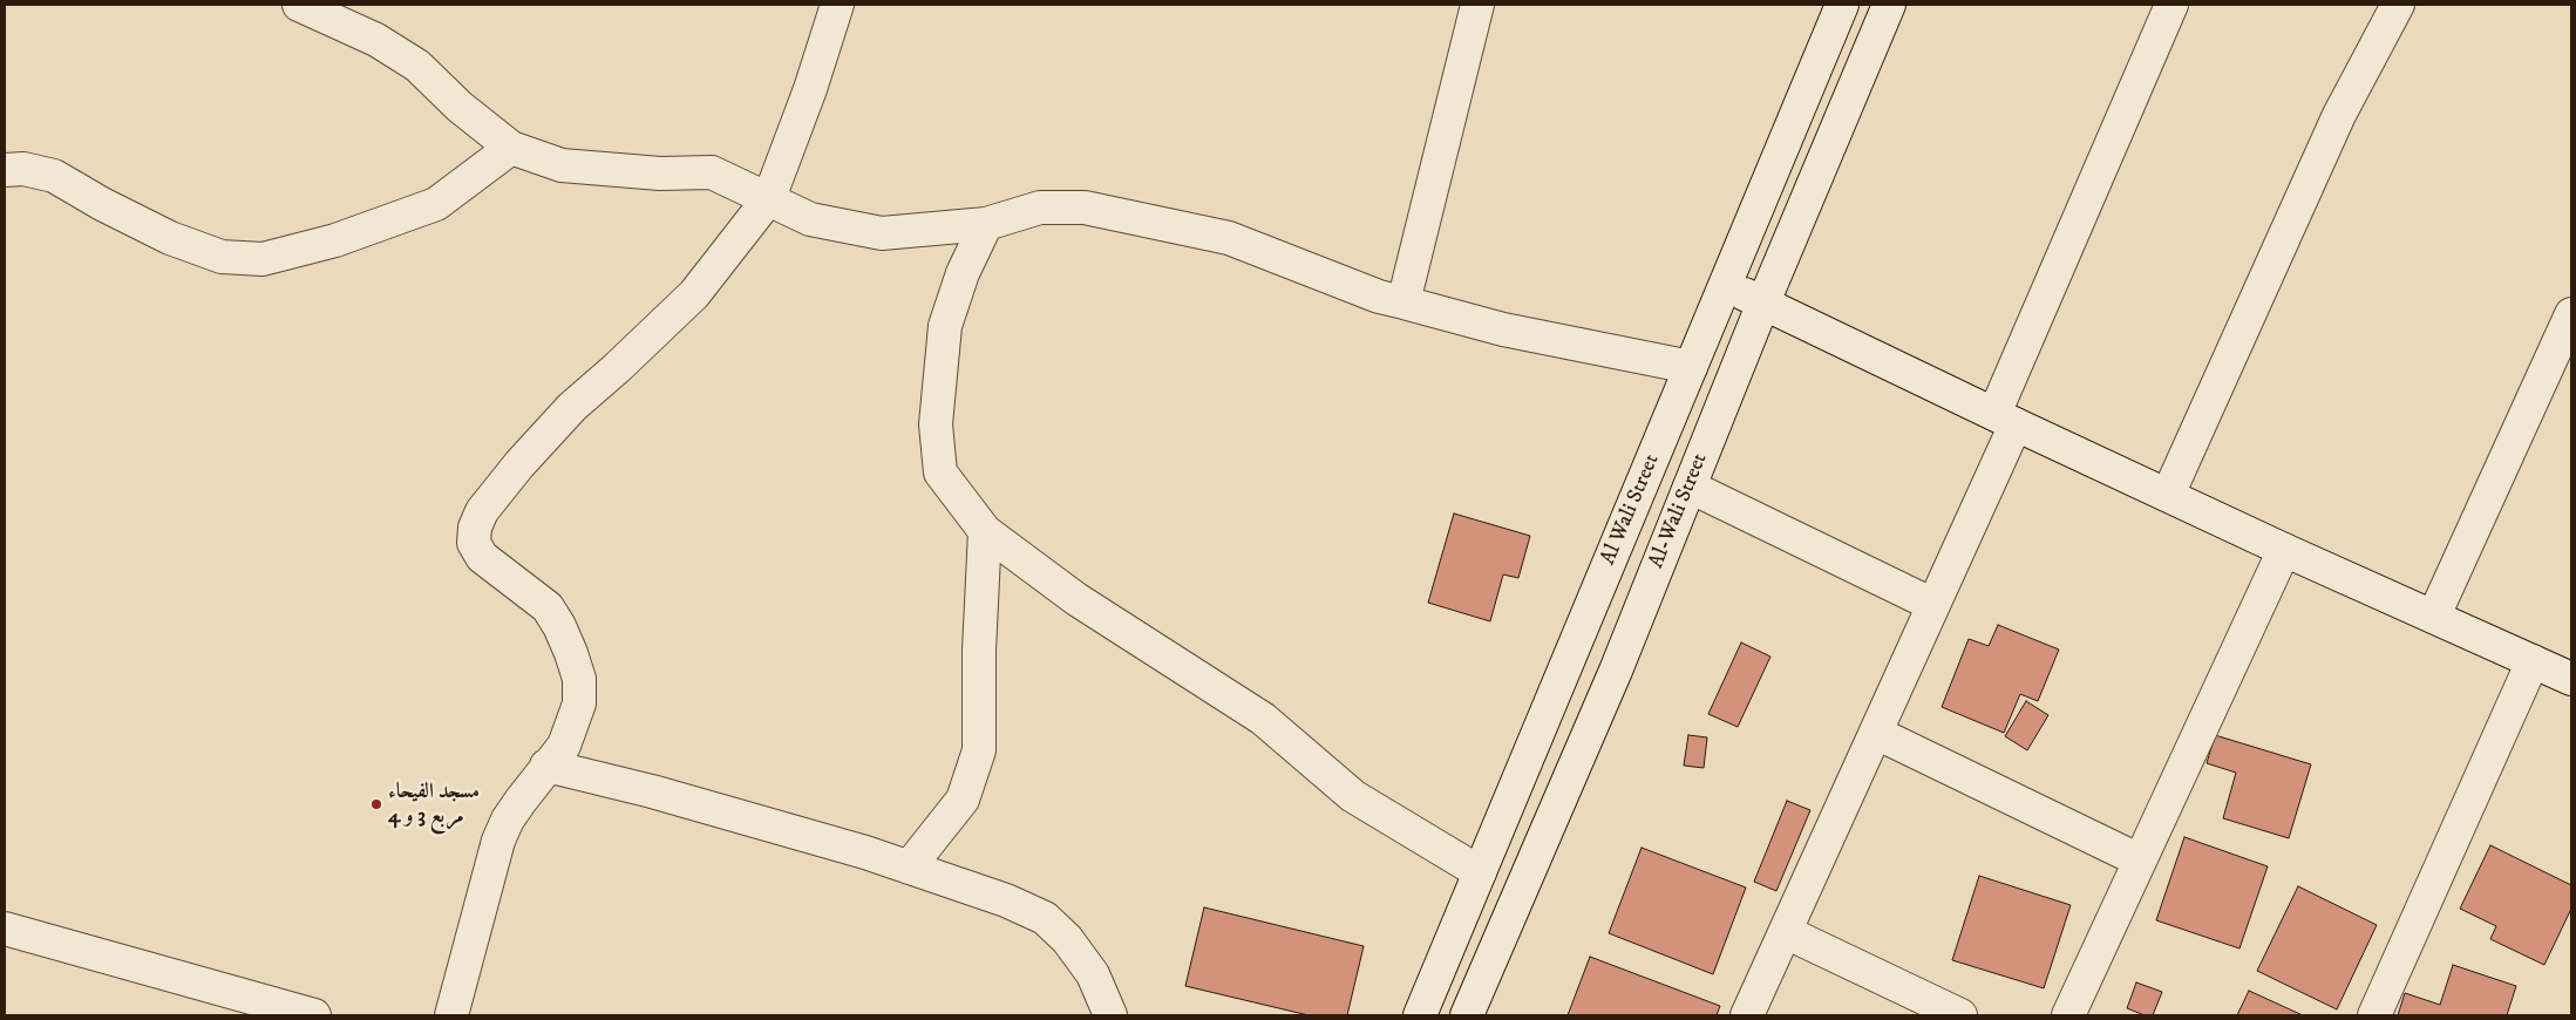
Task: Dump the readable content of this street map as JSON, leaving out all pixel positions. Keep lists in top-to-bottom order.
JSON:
{
  "streets": {
    "street": ["Al Wali Street", "Al-Wali Street"]
  },
  "places": ["مسجد الفيحاء مربع 3 و 4"]
}
